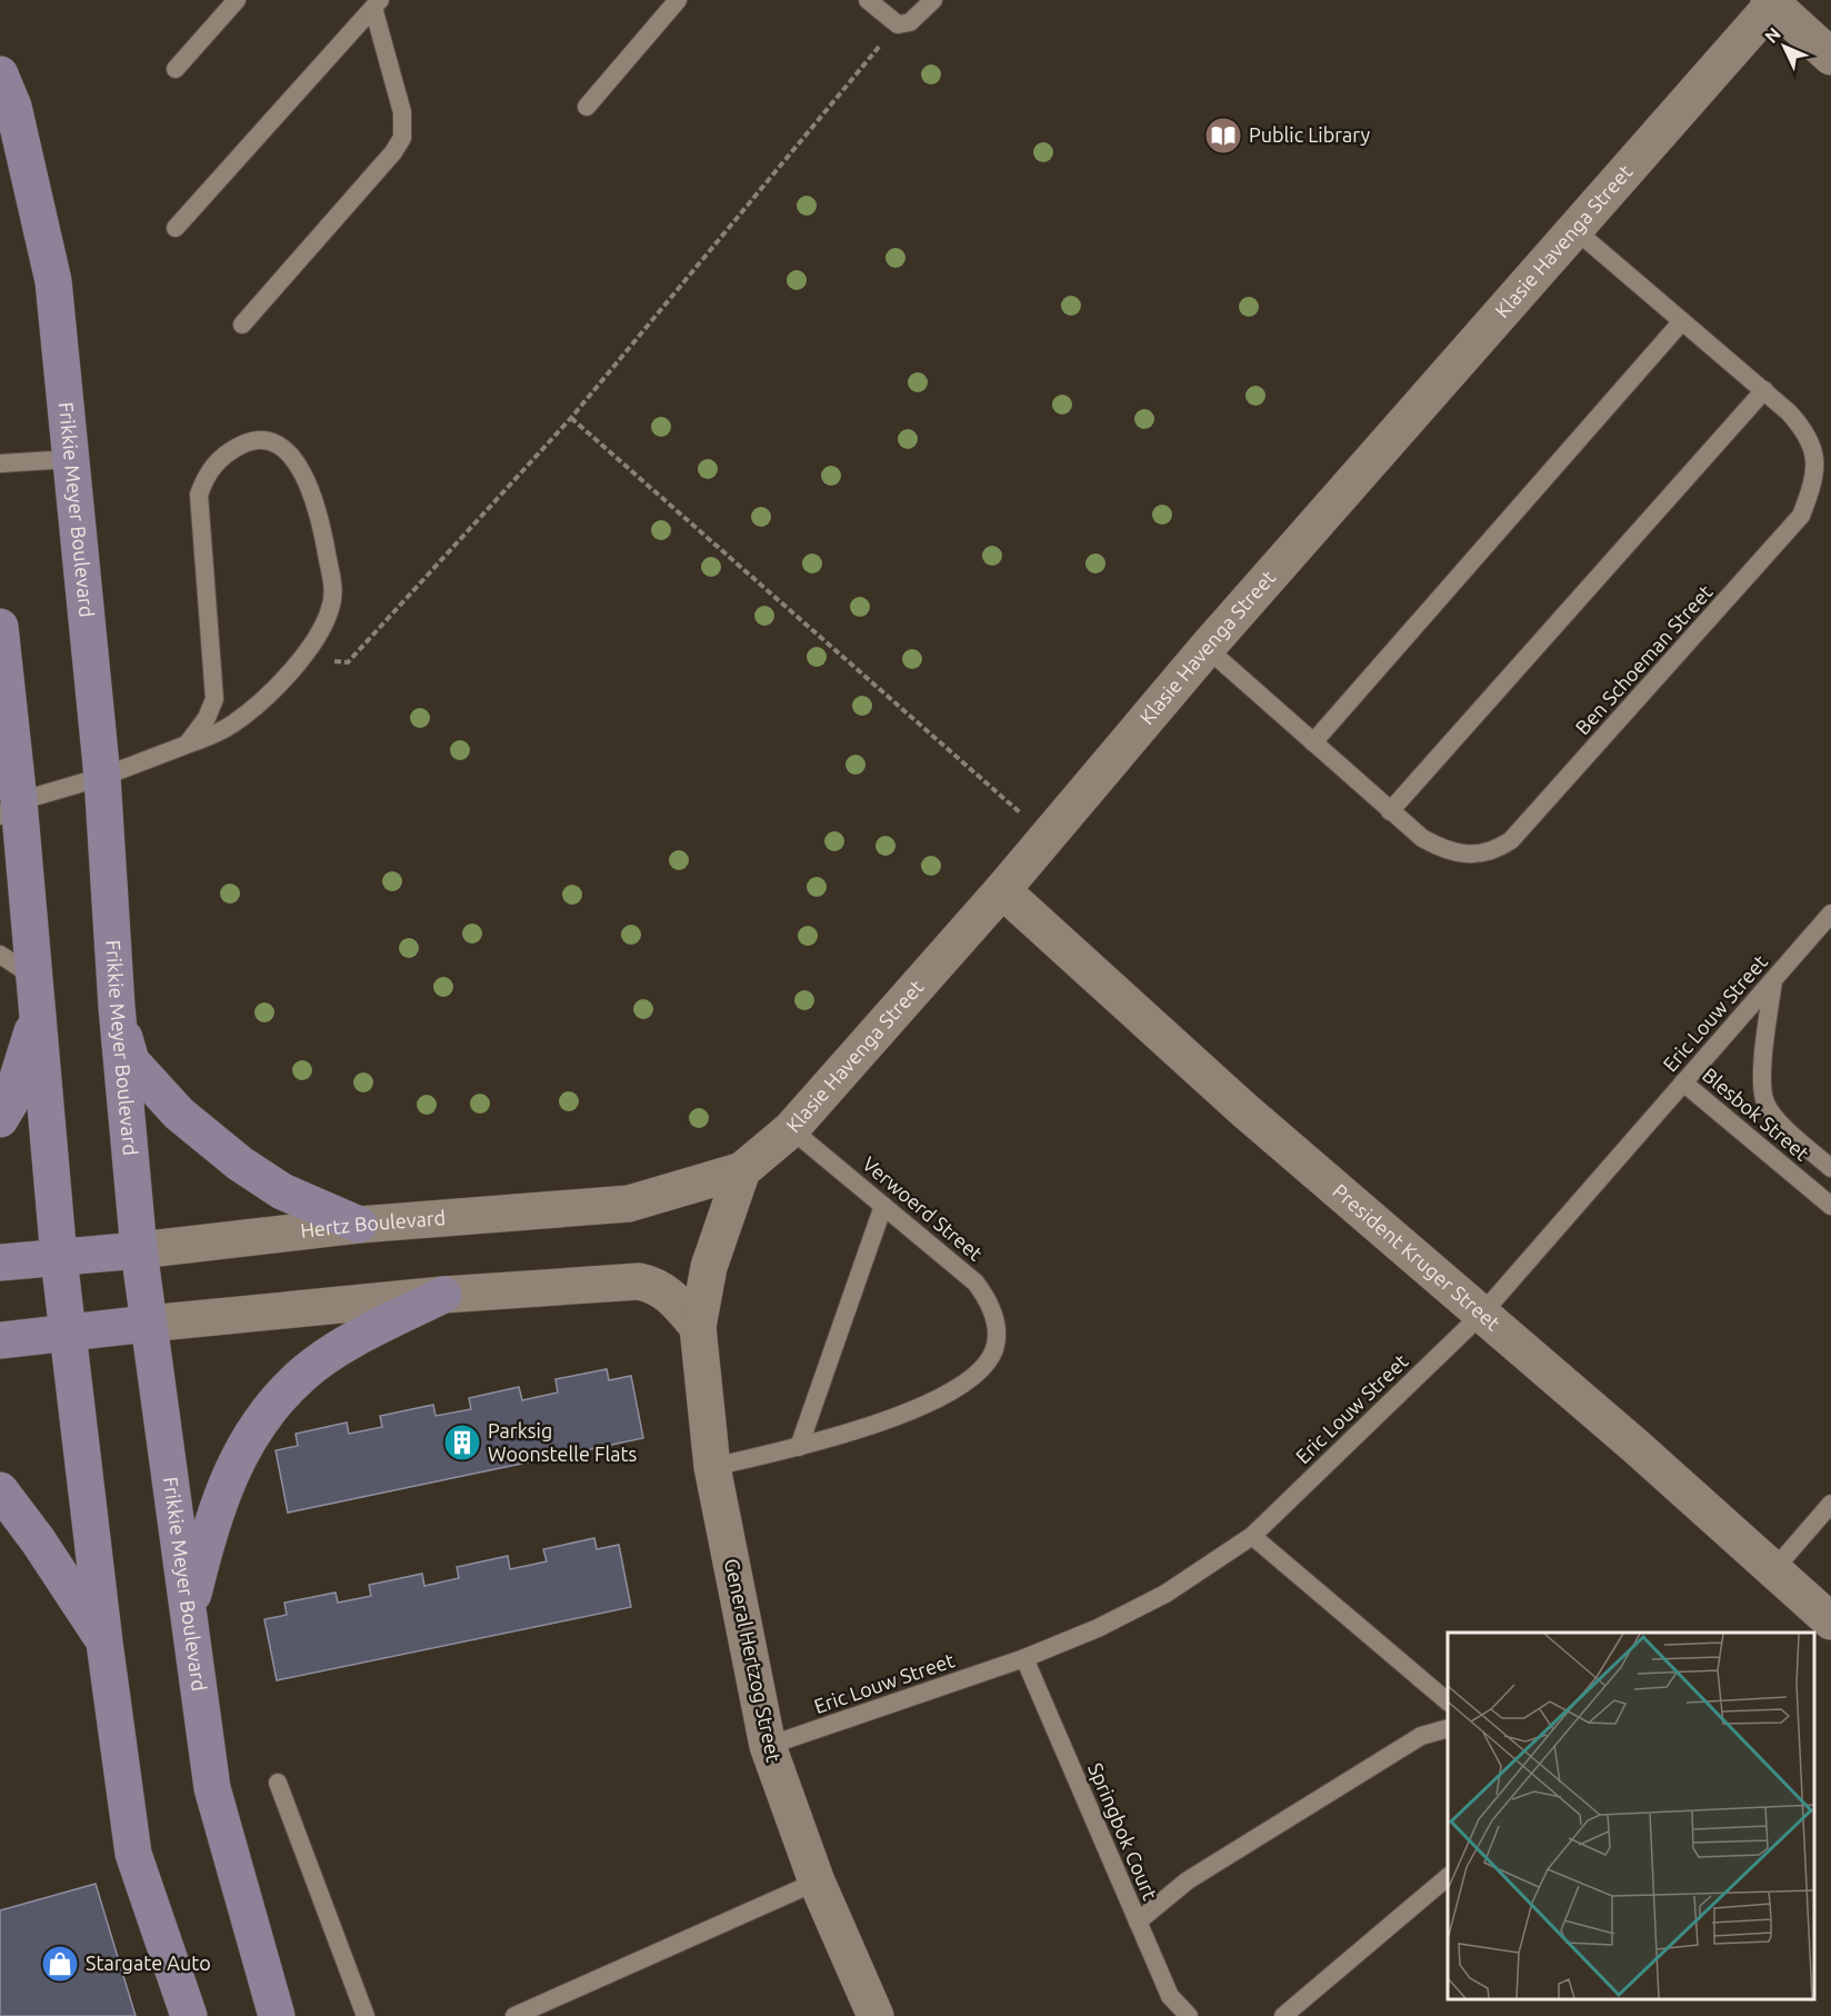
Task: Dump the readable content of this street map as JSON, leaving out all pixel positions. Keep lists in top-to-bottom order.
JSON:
{
  "streets": {
    "main road": ["Frikkie Meyer Boulevard", "Hertz Boulevard"],
    "street": ["Klasie Havenga Street", "President Kruger Street", "General Hertzog Street"],
    "lane": [
      "Ben Schoeman Street",
      "Eric Louw Street",
      "Blesbok Street",
      "Verwoerd Street",
      "Springbok Court"
    ]
  },
  "crossings": [
    ["Klasie Havenga Street", "Ben Schoeman Street"],
    ["Klasie Havenga Street", "Verwoerd Street"],
    ["Klasie Havenga Street", "Hertz Boulevard"],
    ["Klasie Havenga Street", "President Kruger Street"],
    ["Klasie Havenga Street", "General Hertzog Street"],
    ["Frikkie Meyer Boulevard", "Hertz Boulevard"],
    ["Eric Louw Street", "Blesbok Street"],
    ["Eric Louw Street", "President Kruger Street"],
    ["Eric Louw Street", "General Hertzog Street"],
    ["Eric Louw Street", "Springbok Court"],
    ["Verwoerd Street", "General Hertzog Street"]
  ],
  "places": {
    "library": ["Public Library"],
    "building": ["Parksig Woonstelle Flats"],
    "shop": ["Stargate Auto"]
  },
  "north": "top left"
}
